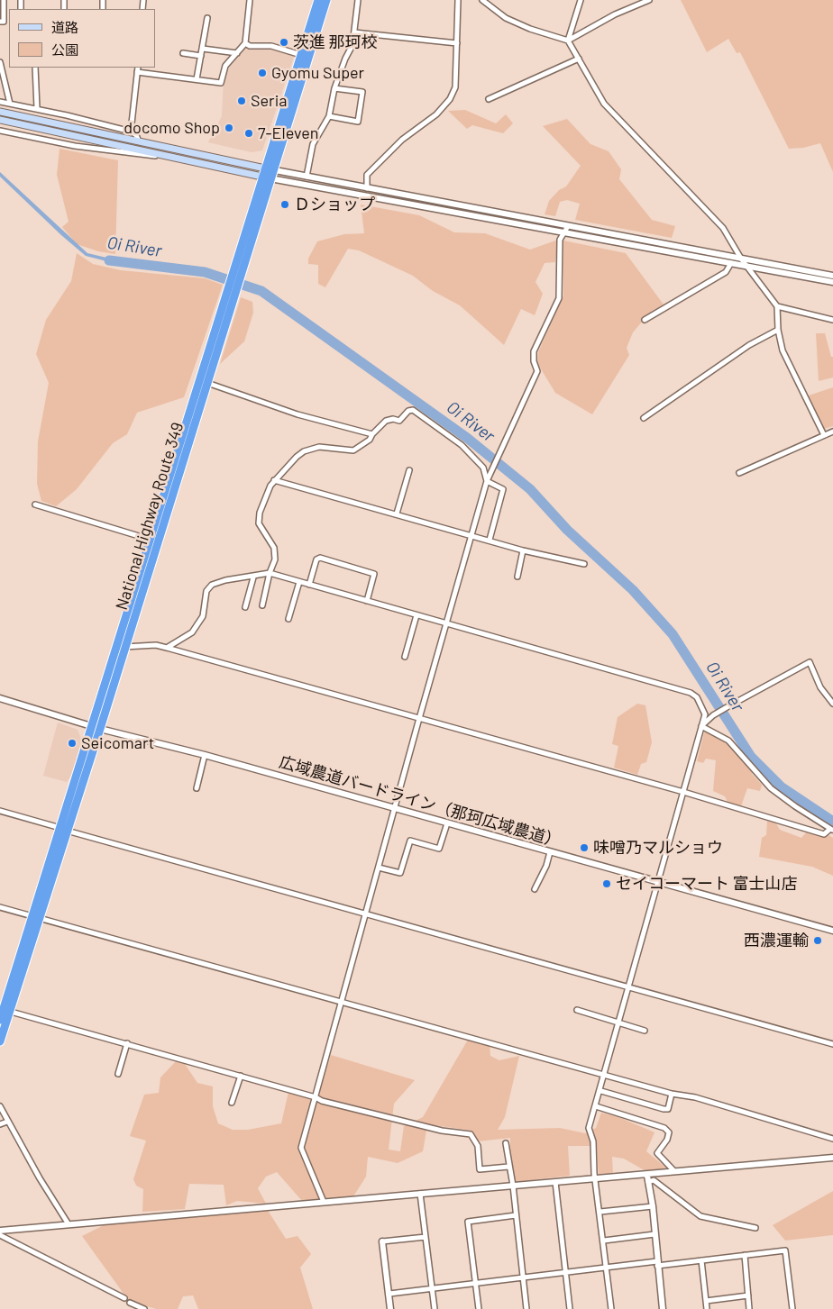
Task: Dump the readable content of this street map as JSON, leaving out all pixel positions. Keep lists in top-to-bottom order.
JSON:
{
  "streets": {
    "highway": ["National Highway Route 349"],
    "street": ["広域農道バードライン（那珂広域農道）"]
  },
  "crossings": [
    ["National Highway Route 349", "広域農道バードライン（那珂広域農道）"]
  ],
  "water": ["Oi River"],
  "places": [
    "茨進 那珂校",
    "Gyomu Super",
    "Seria",
    "docomo Shop",
    "7-Eleven",
    "Ｄショップ",
    "Seicomart",
    "味噌乃マルショウ",
    "セイコーマート 富士山店",
    "西濃運輸"
  ],
  "legend": ["道路", "公園"]
}
